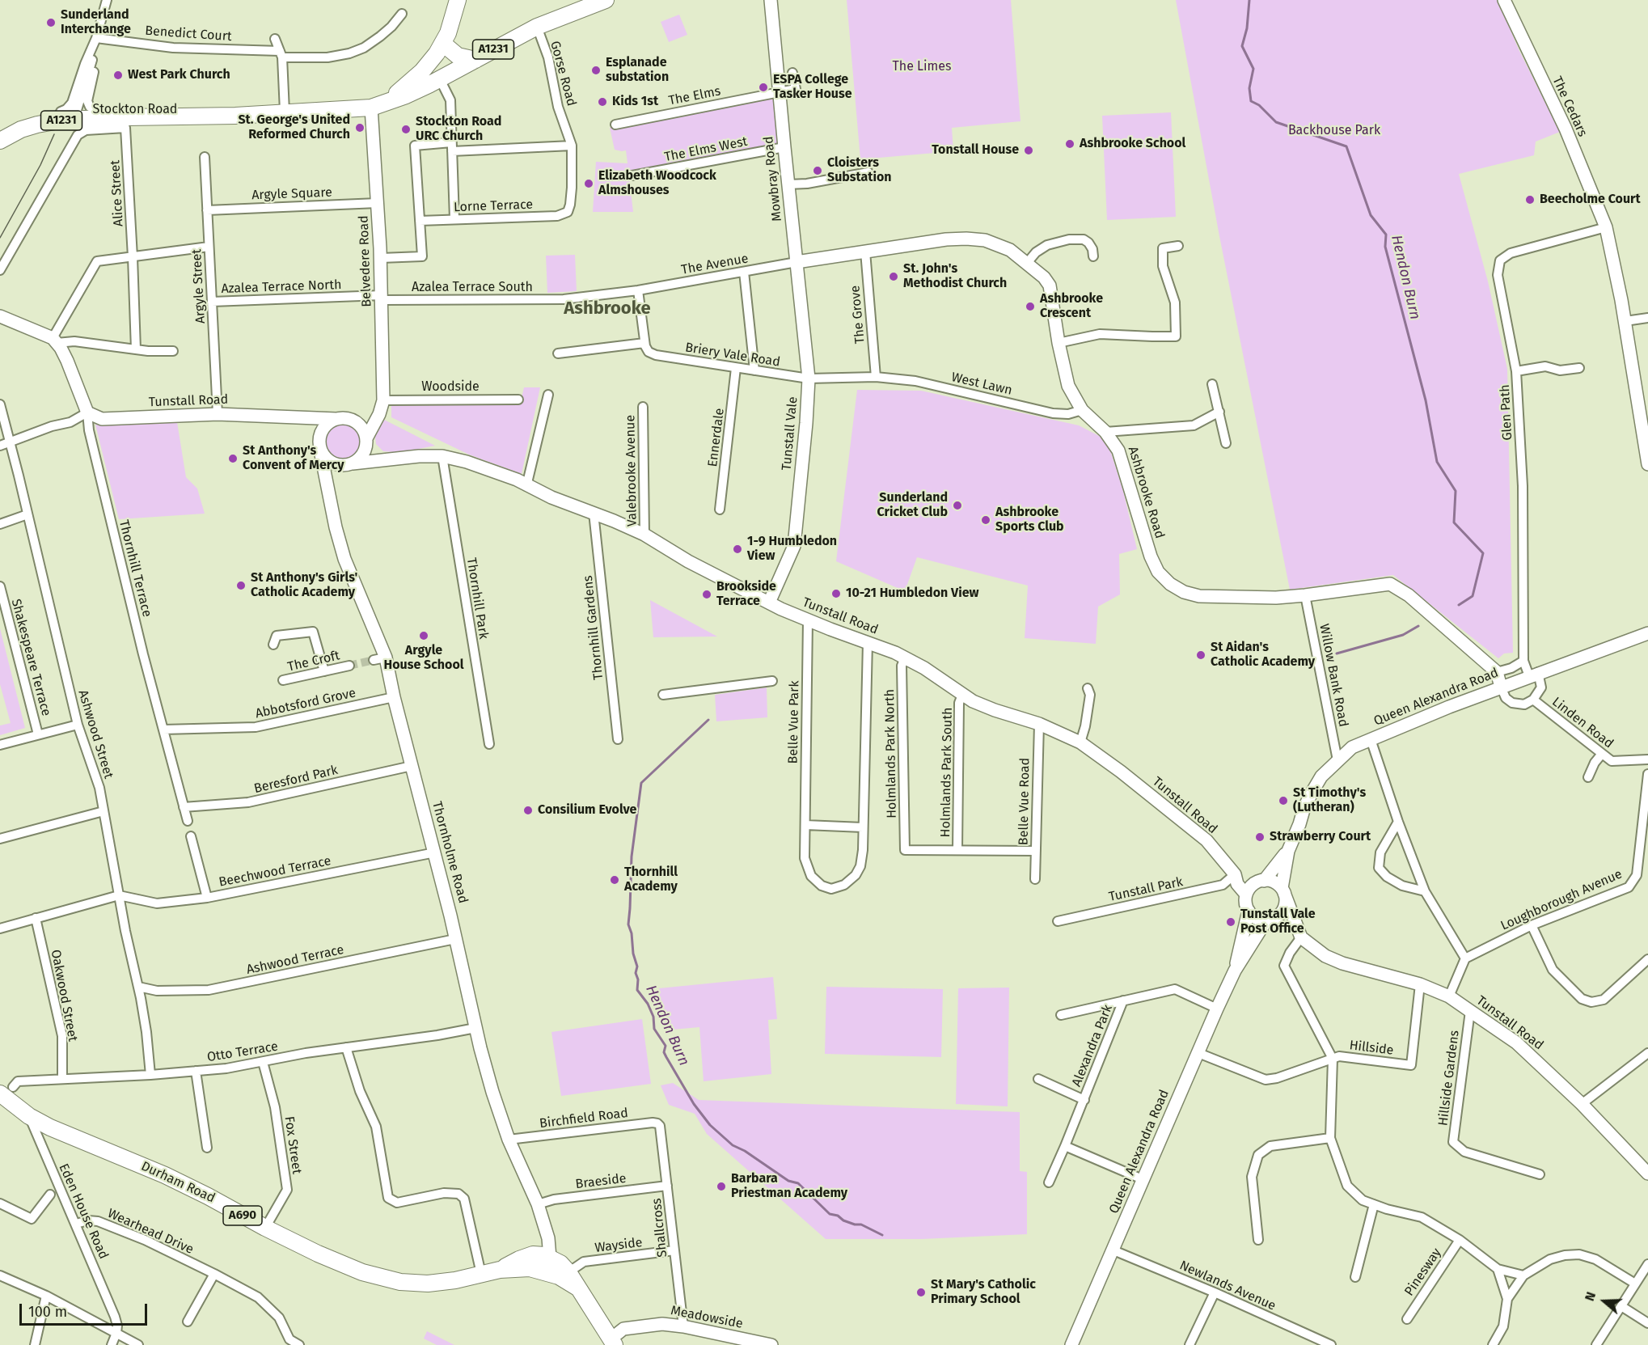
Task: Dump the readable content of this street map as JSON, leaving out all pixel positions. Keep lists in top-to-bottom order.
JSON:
{
  "streets": {
    "highway": [
      "A1231",
      "Stockton Road",
      "Durham Road",
      "A690"
    ],
    "street": [
      "Benedict Court",
      "Gorse Road",
      "The Elms",
      "The Cedars",
      "The Elms West",
      "Mowbray Road",
      "Alice Street",
      "Argyle Square",
      "Lorne Terrace",
      "Belvedere Road",
      "The Avenue",
      "Argyle Street",
      "Azalea Terrace North",
      "Azalea Terrace South",
      "The Grove",
      "Briery Vale Road",
      "West Lawn",
      "Woodside",
      "Tunstall Road",
      "Glen Path",
      "Tunstall Vale",
      "Ennerdale",
      "Valebrooke Avenue",
      "Ashbrooke Road",
      "Thornhill Terrace",
      "Thornhill Park",
      "Thornhill Gardens",
      "Shakespeare Terrace",
      "The Croft",
      "Willow Bank Road",
      "Queen Alexandra Road",
      "Abbotsford Grove",
      "Belle Vue Park",
      "Linden Road",
      "Ashwood Street",
      "Holmlands Park North",
      "Holmlands Park South",
      "Beresford Park",
      "Belle Vue Road",
      "Thornholme Road",
      "Beechwood Terrace",
      "Tunstall Park",
      "Loughborough Avenue",
      "Ashwood Terrace",
      "Oakwood Street",
      "Alexandra Park",
      "Hillside",
      "Otto Terrace",
      "Hillside Gardens",
      "Birchfield Road",
      "Fox Street",
      "Braeside",
      "Eden House Road",
      "Shallcross",
      "Wearhead Drive",
      "Wayside",
      "Pinesway",
      "Newlands Avenue",
      "Meadowside"
    ]
  },
  "crossings": [
    ["A1231", "Stockton Road"],
    ["Gorse Road", "Stockton Road"],
    ["Gorse Road", "Lorne Terrace"],
    ["The Elms", "Mowbray Road"],
    ["The Cedars", "Glen Path"],
    ["Stockton Road", "Belvedere Road"],
    ["The Elms West", "Mowbray Road"],
    ["Mowbray Road", "The Avenue"],
    ["Mowbray Road", "Tunstall Vale"],
    ["Mowbray Road", "Ashbrooke Road"],
    ["Argyle Square", "Belvedere Road"],
    ["Argyle Square", "Argyle Street"],
    ["Belvedere Road", "Azalea Terrace North"],
    ["Belvedere Road", "Azalea Terrace South"],
    ["Belvedere Road", "Woodside"],
    ["Belvedere Road", "Tunstall Road"],
    ["Belvedere Road", "Thornholme Road"],
    ["The Avenue", "Azalea Terrace South"],
    ["The Avenue", "Tunstall Vale"],
    ["The Avenue", "Ashbrooke Road"],
    ["Argyle Street", "Azalea Terrace North"],
    ["Argyle Street", "Tunstall Road"],
    ["Azalea Terrace North", "Azalea Terrace South"],
    ["The Grove", "Briery Vale Road"],
    ["The Grove", "West Lawn"],
    ["The Grove", "Ashbrooke Road"],
    ["Briery Vale Road", "West Lawn"],
    ["Briery Vale Road", "Tunstall Vale"],
    ["Briery Vale Road", "Ennerdale"],
    ["West Lawn", "Ashbrooke Road"],
    ["Tunstall Road", "Tunstall Vale"],
    ["Tunstall Road", "Valebrooke Avenue"],
    ["Tunstall Road", "Thornhill Terrace"],
    ["Tunstall Road", "Thornhill Park"],
    ["Tunstall Road", "Thornhill Gardens"],
    ["Tunstall Road", "Queen Alexandra Road"],
    ["Tunstall Road", "Belle Vue Park"],
    ["Tunstall Road", "Holmlands Park North"],
    ["Tunstall Road", "Holmlands Park South"],
    ["Tunstall Road", "Belle Vue Road"],
    ["Tunstall Road", "Thornholme Road"],
    ["Tunstall Road", "Tunstall Park"],
    ["Tunstall Road", "Hillside"],
    ["Tunstall Road", "Hillside Gardens"],
    ["Glen Path", "Queen Alexandra Road"],
    ["Tunstall Vale", "Ashbrooke Road"],
    ["Ashbrooke Road", "Willow Bank Road"],
    ["Thornhill Terrace", "Abbotsford Grove"],
    ["Thornhill Terrace", "Beresford Park"],
    ["Willow Bank Road", "Queen Alexandra Road"],
    ["Queen Alexandra Road", "Alexandra Park"],
    ["Queen Alexandra Road", "Hillside"],
    ["Queen Alexandra Road", "Newlands Avenue"],
    ["Abbotsford Grove", "Thornholme Road"],
    ["Ashwood Street", "Beechwood Terrace"],
    ["Ashwood Street", "Ashwood Terrace"],
    ["Ashwood Street", "Otto Terrace"],
    ["Holmlands Park North", "Holmlands Park South"],
    ["Beresford Park", "Thornholme Road"],
    ["Thornholme Road", "Beechwood Terrace"],
    ["Thornholme Road", "Ashwood Terrace"],
    ["Thornholme Road", "Otto Terrace"],
    ["Thornholme Road", "Birchfield Road"],
    ["Thornholme Road", "Braeside"],
    ["Thornholme Road", "Durham Road"],
    ["Oakwood Street", "Otto Terrace"],
    ["Otto Terrace", "Fox Street"],
    ["Otto Terrace", "Durham Road"],
    ["Birchfield Road", "Shallcross"],
    ["Fox Street", "Durham Road"],
    ["Braeside", "Shallcross"],
    ["Durham Road", "Eden House Road"],
    ["Durham Road", "Wayside"],
    ["Durham Road", "Meadowside"],
    ["Eden House Road", "Wearhead Drive"],
    ["Shallcross", "Wayside"],
    ["Shallcross", "Meadowside"]
  ],
  "districts": ["Ashbrooke"],
  "water": ["Hendon Burn"],
  "parks": ["The Limes", "Backhouse Park"],
  "places": [
    "Sunderland Interchange",
    "Esplanade substation",
    "West Park Church",
    "ESPA College Tasker House",
    "Kids 1st",
    "St. George's United Reformed Church",
    "Stockton Road URC Church",
    "Ashbrooke School",
    "Tonstall House",
    "Cloisters Substation",
    "Elizabeth Woodcock Almshouses",
    "Beecholme Court",
    "St. John's Methodist Church",
    "Ashbrooke Crescent",
    "St Anthony's Convent of Mercy",
    "Sunderland Cricket Club",
    "Ashbrooke Sports Club",
    "1-9 Humbledon View",
    "St Anthony's Girls' Catholic Academy",
    "10-21 Humbledon View",
    "Brookside Terrace",
    "Argyle House School",
    "St Aidan's Catholic Academy",
    "St Timothy's (Lutheran)",
    "Consilium Evolve",
    "Strawberry Court",
    "Thornhill Academy",
    "Tunstall Vale Post Office",
    "Barbara Priestman Academy",
    "St Mary's Catholic Primary School"
  ],
  "scale_bar": "100 m",
  "north": "left"
}
